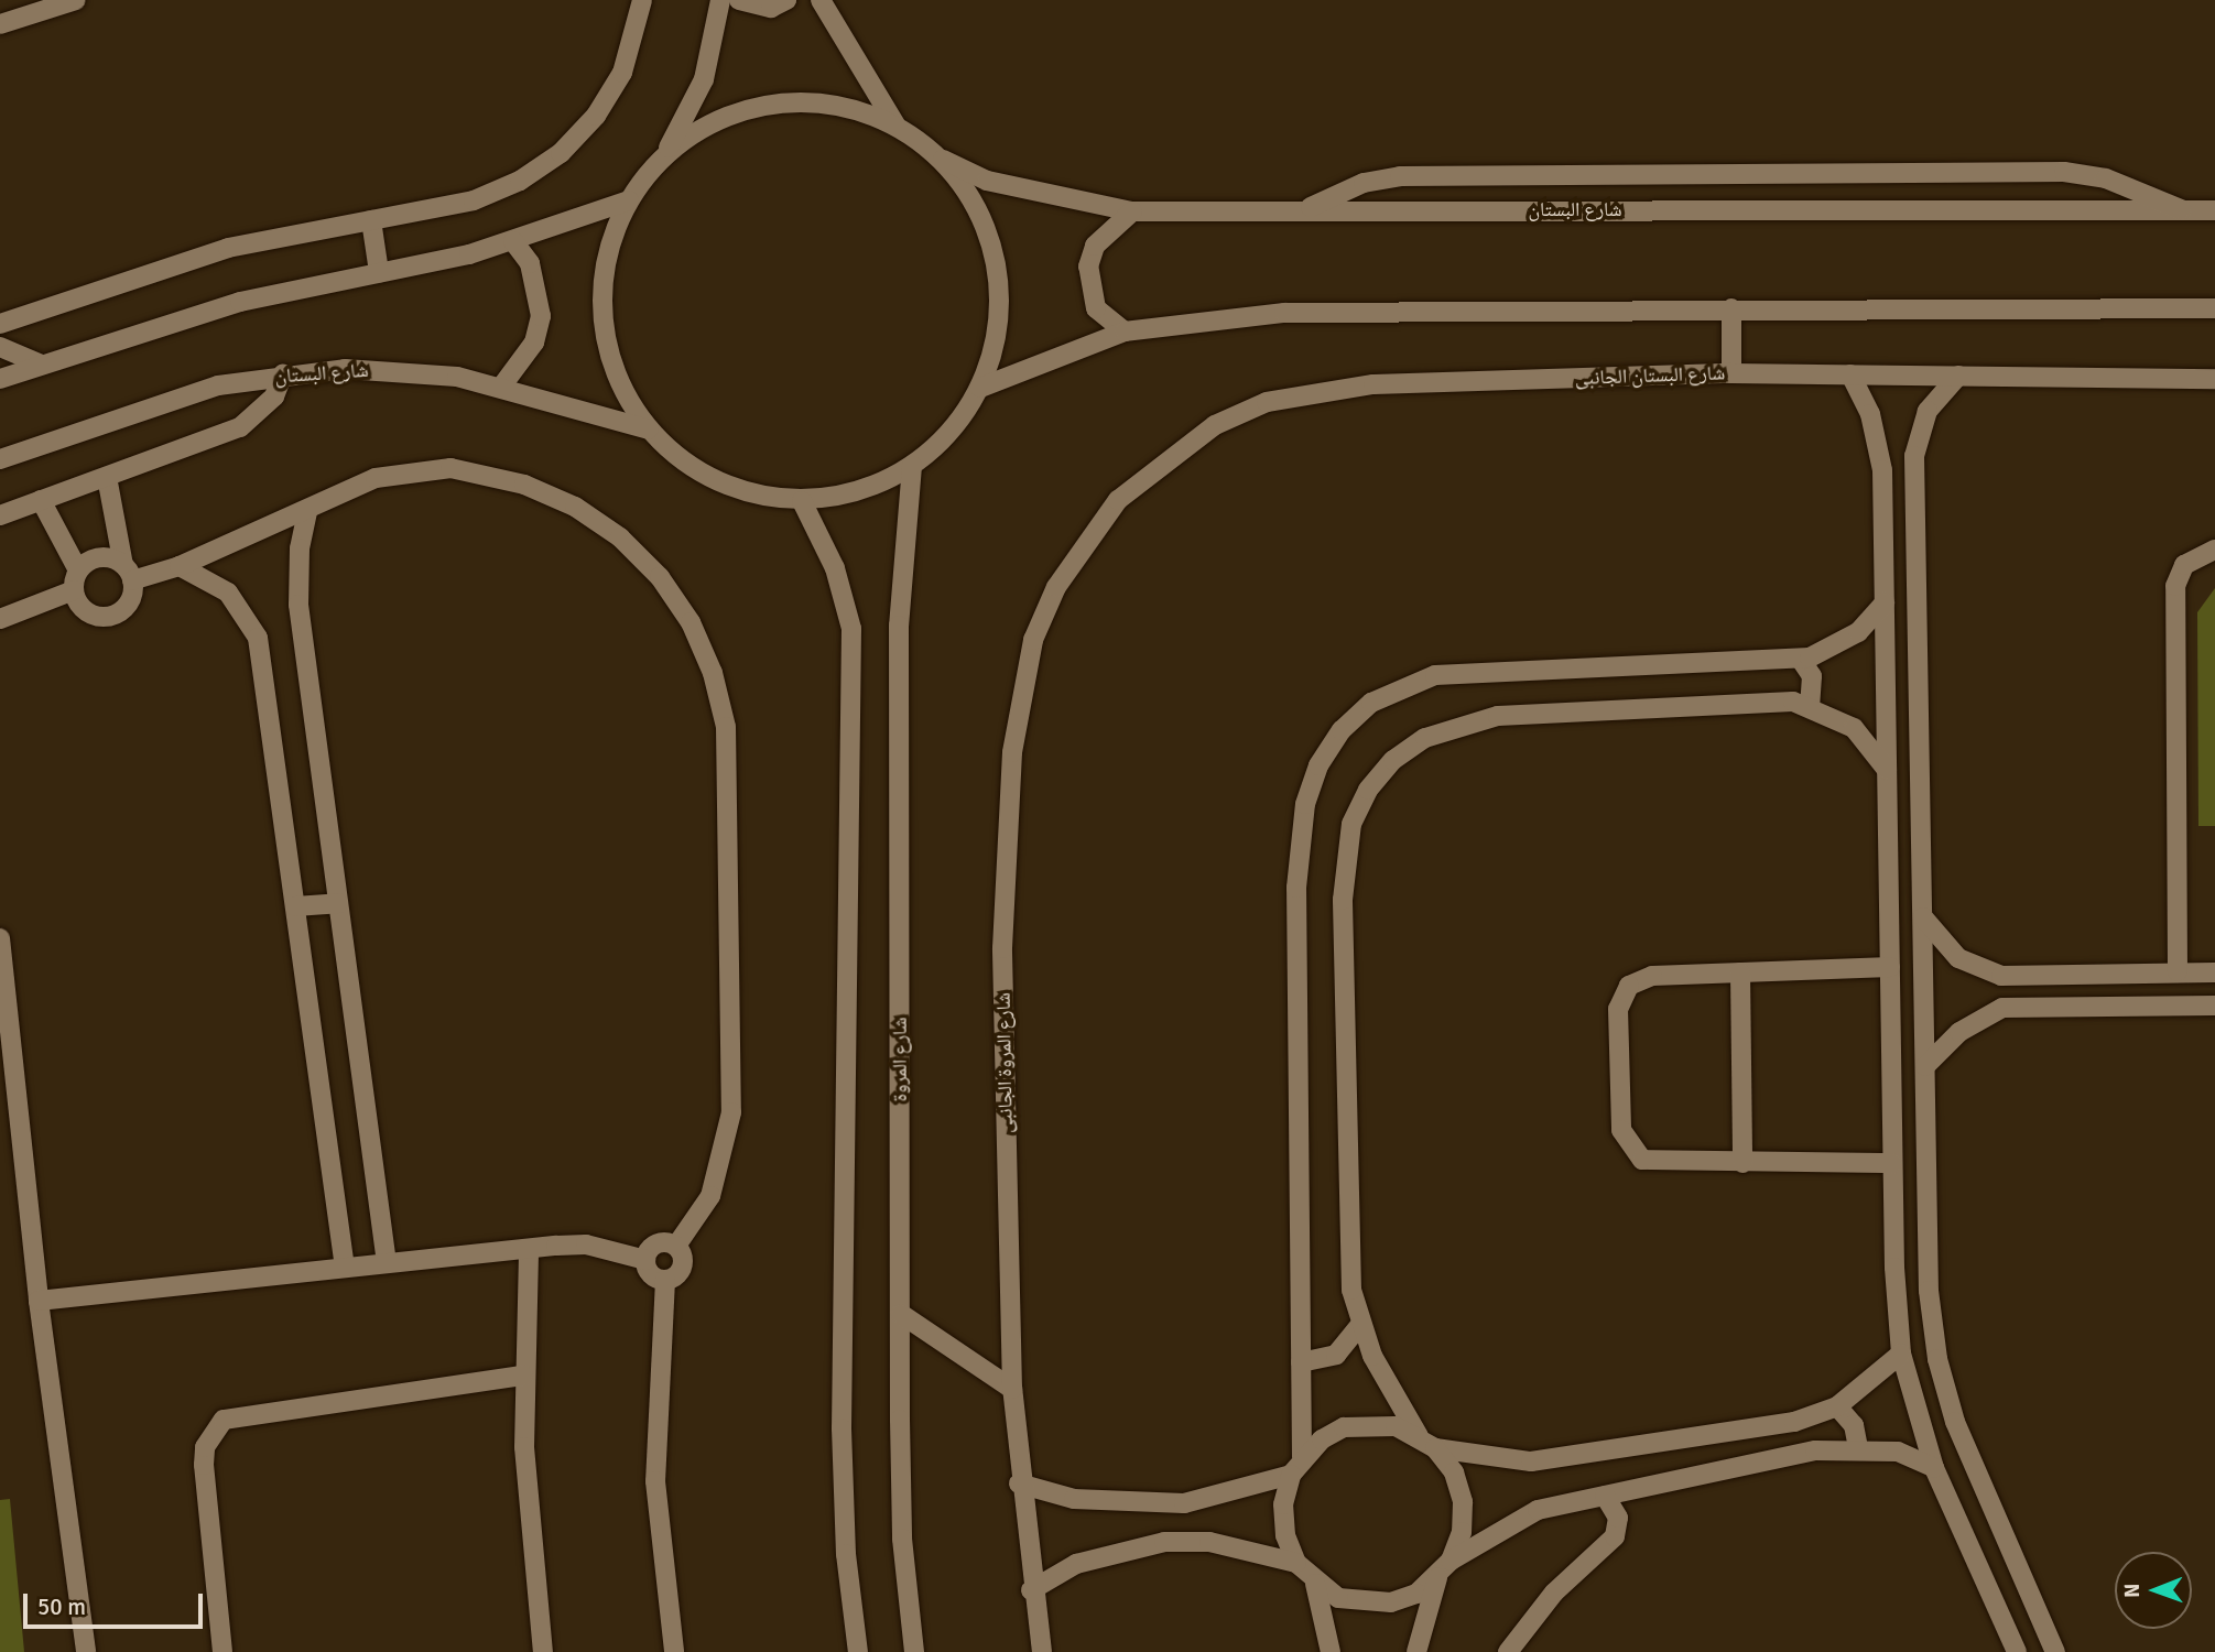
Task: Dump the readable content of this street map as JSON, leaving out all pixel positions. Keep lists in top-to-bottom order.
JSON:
{
  "streets": {
    "street": [
      "شارع البستان",
      "شارع البستان الجانبى",
      "شارع المروة",
      "شارع المروة الجانبى"
    ]
  },
  "crossings": [
    ["شارع البستان الجانبى", "شارع المروة الجانبى"]
  ],
  "scale_bar": "50 m",
  "north": "left"
}
